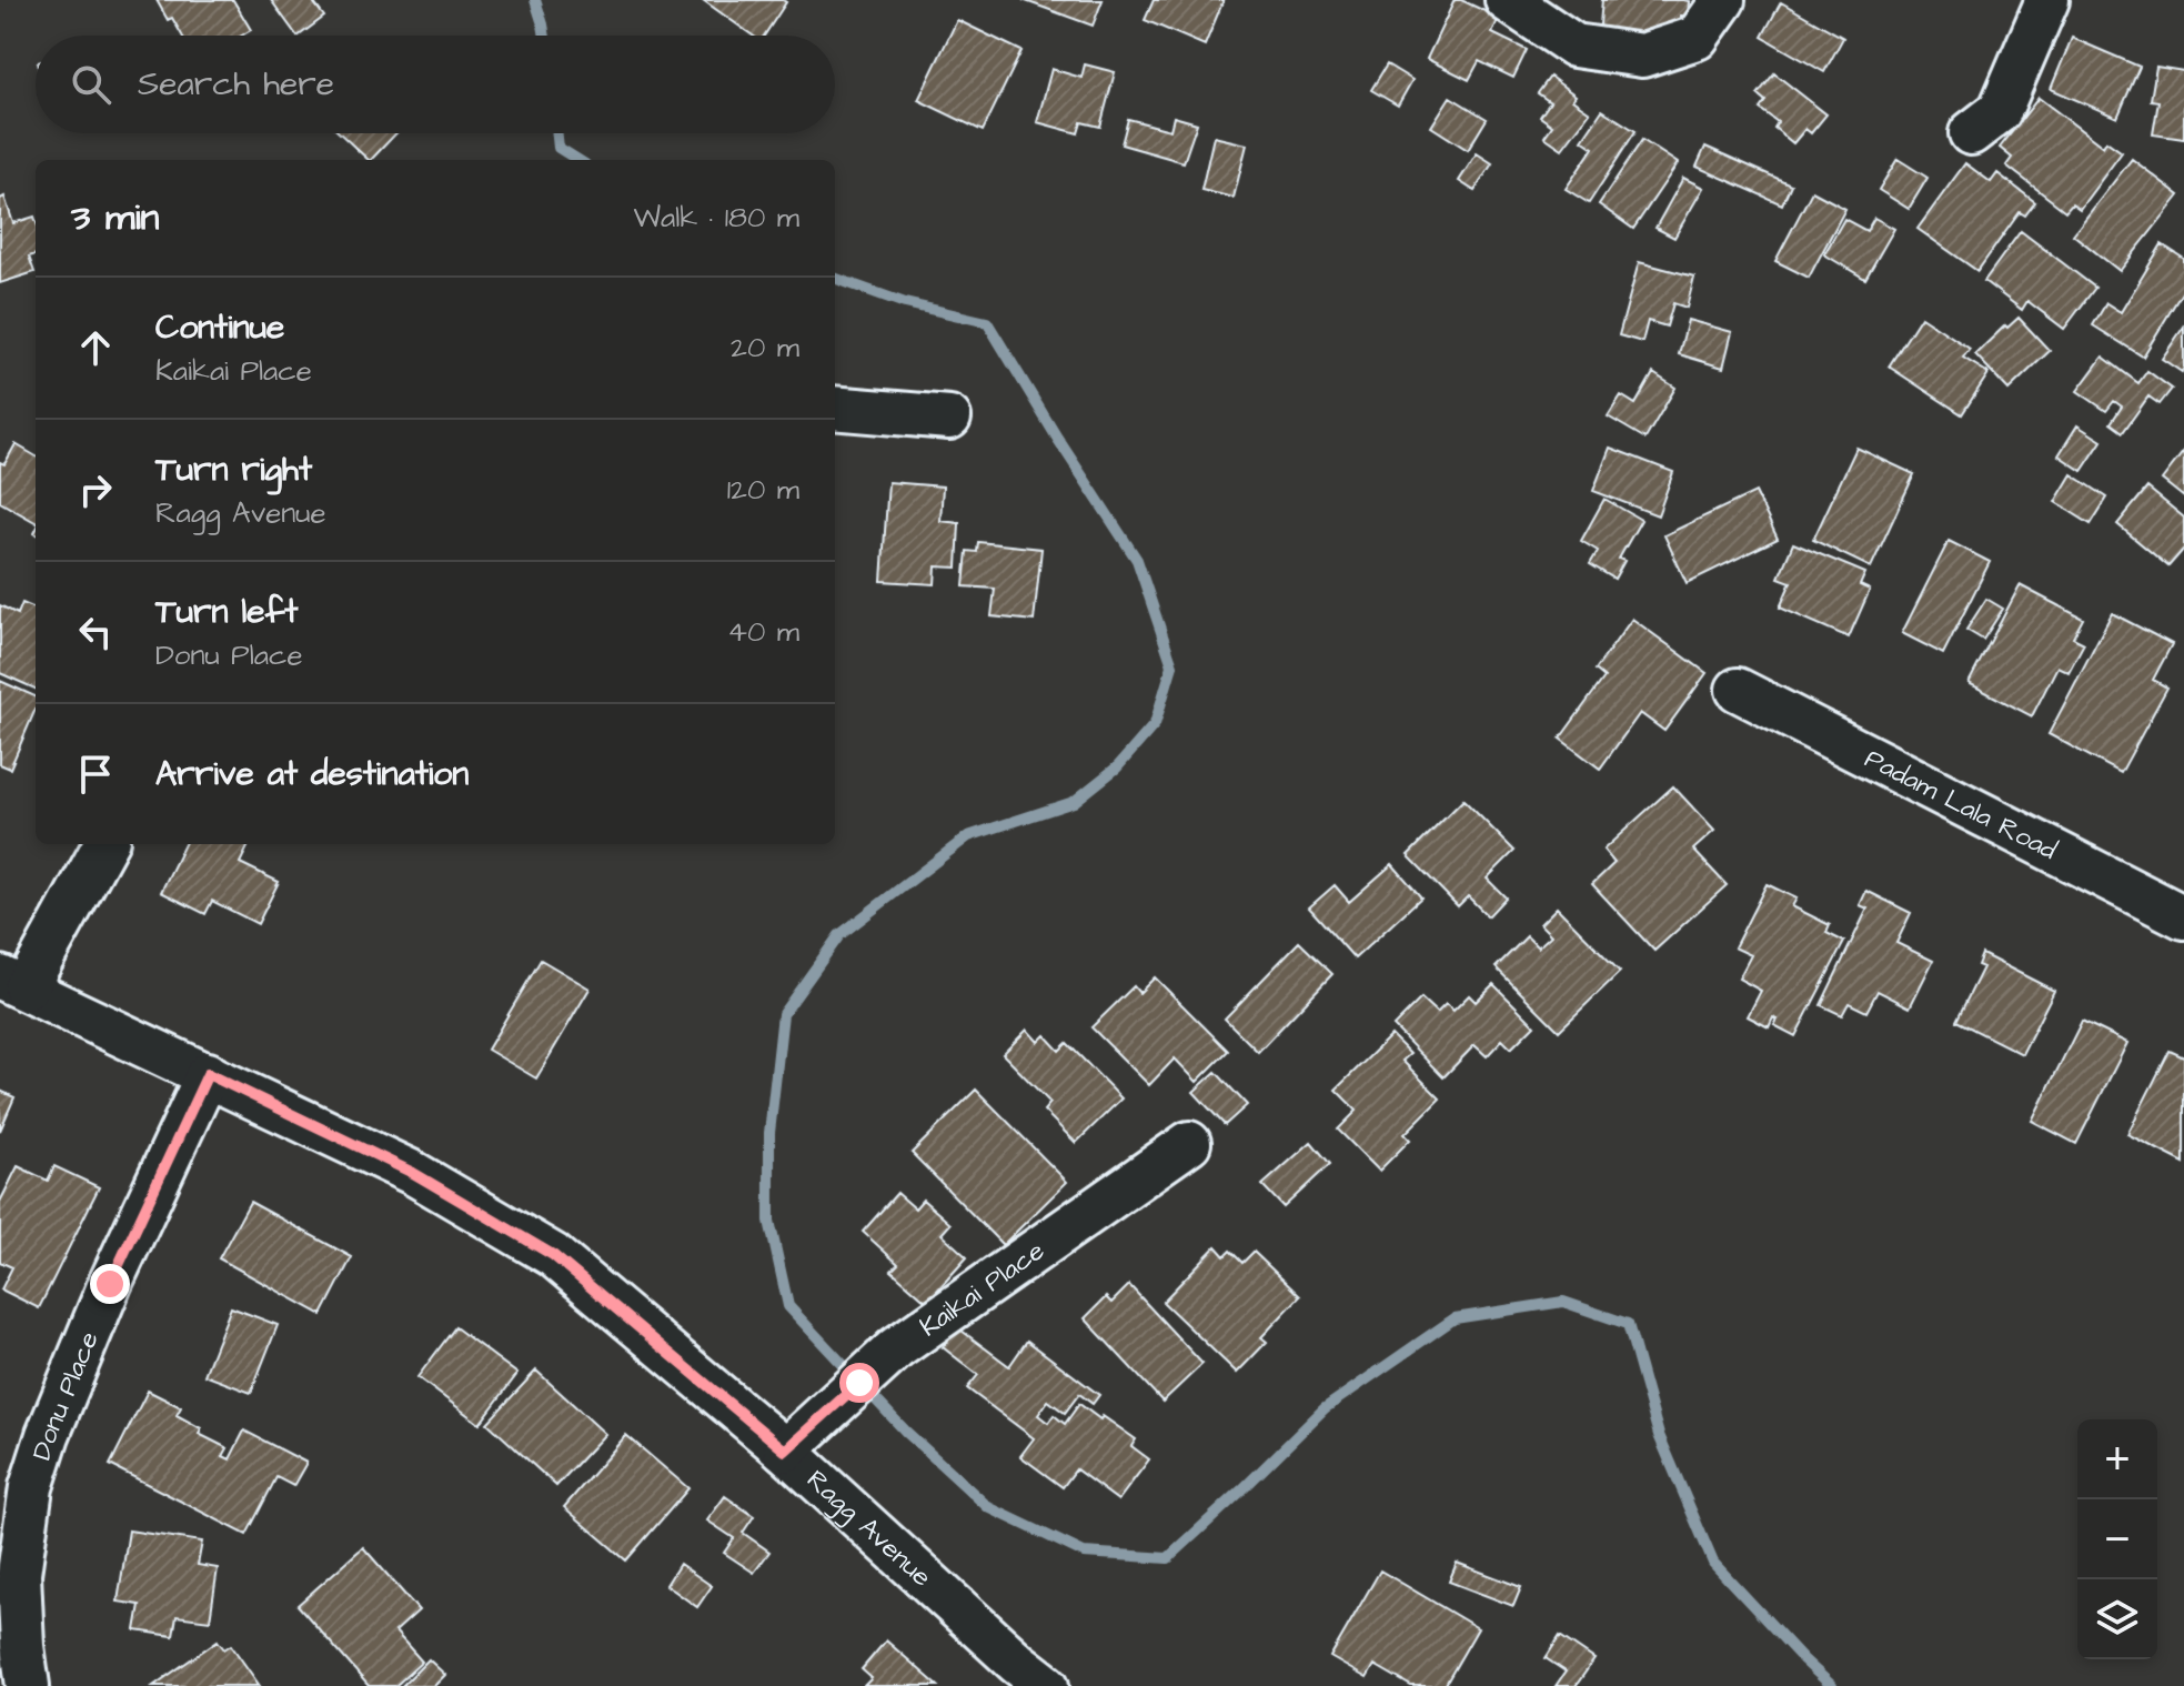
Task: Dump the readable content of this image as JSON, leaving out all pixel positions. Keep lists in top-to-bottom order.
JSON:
{
  "streets": {
    "street": [
      "Padam Lala Road",
      "Kaikai Place",
      "Donu Place",
      "Ragg Avenue"
    ]
  },
  "crossings": [
    ["Kaikai Place", "Ragg Avenue"],
    ["Donu Place", "Ragg Avenue"]
  ],
  "page": {
    "search": "Search here",
    "heading": ["3 min", "Walk · 180 m"],
    "list": [
      ["Continue", "Kaikai Place", "20 m"],
      ["Turn right", "Ragg Avenue", "120 m"],
      ["Turn left", "Donu Place", "40 m"],
      "Arrive at destination"
    ],
    "map_buttons": ["+", "−"]
  }
}
